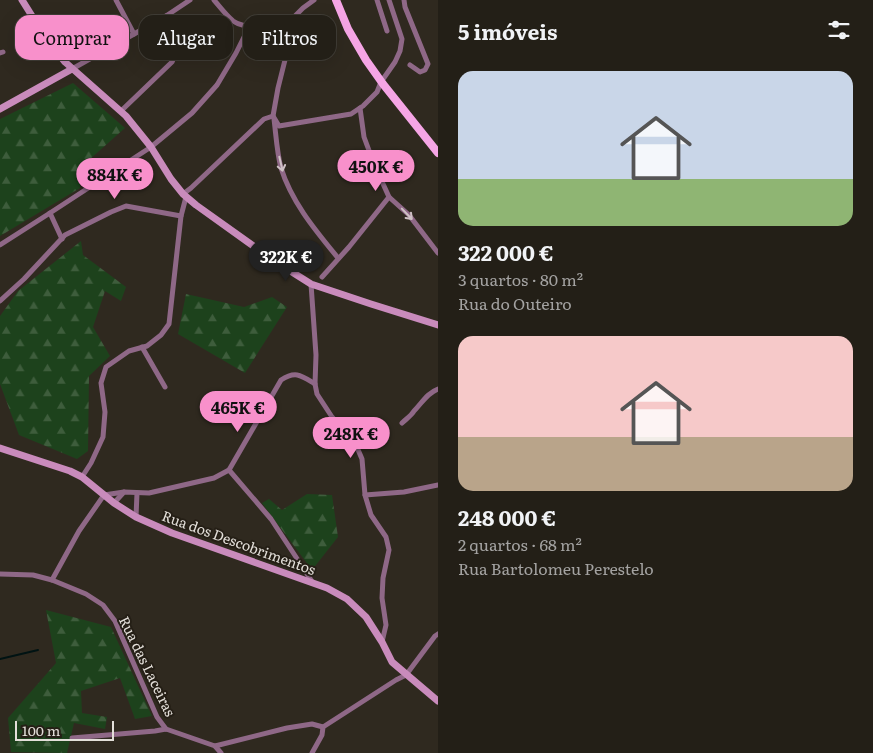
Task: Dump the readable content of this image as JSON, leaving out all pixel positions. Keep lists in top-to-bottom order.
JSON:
{
  "streets": {
    "street": ["Rua dos Descobrimentos", "Rua das Laceiras"]
  },
  "scale_bar": "100 m",
  "page": {
    "heading": "5 imóveis",
    "chip": ["Comprar", "Alugar", "Filtros"],
    "list": [
      {
        "name": "322 000 €",
        "note": "3 quartos · 80 m² · Rua do Outeiro"
      },
      {
        "name": "248 000 €",
        "note": "2 quartos · 68 m² · Rua Bartolomeu Perestelo"
      }
    ],
    "price": [
      "450K €",
      "884K €",
      "322K €",
      "465K €",
      "248K €"
    ],
    "scale": "100 m"
  }
}
